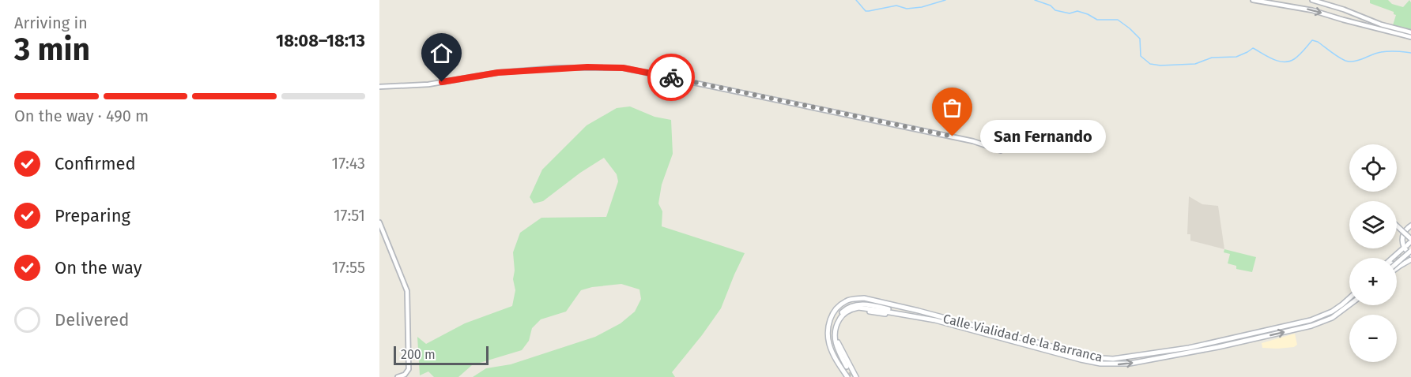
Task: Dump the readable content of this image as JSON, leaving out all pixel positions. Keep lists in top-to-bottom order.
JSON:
{
  "streets": {
    "main road": ["Calle Vialidad de la Barranca"]
  },
  "one_way": ["Calle Vialidad de la Barranca"],
  "places": ["San Fernando"],
  "scale_bar": "200 m",
  "page": {
    "heading": ["3 min", "Arriving in", "18:08–18:13"],
    "bar": "On the way · 490 m",
    "bubble": "San Fernando",
    "list": [
      ["Confirmed", "17:43"],
      ["Preparing", "17:51"],
      ["On the way", "17:55"],
      "Delivered"
    ],
    "map_buttons": ["+", "−"],
    "scale": "200 m"
  }
}
